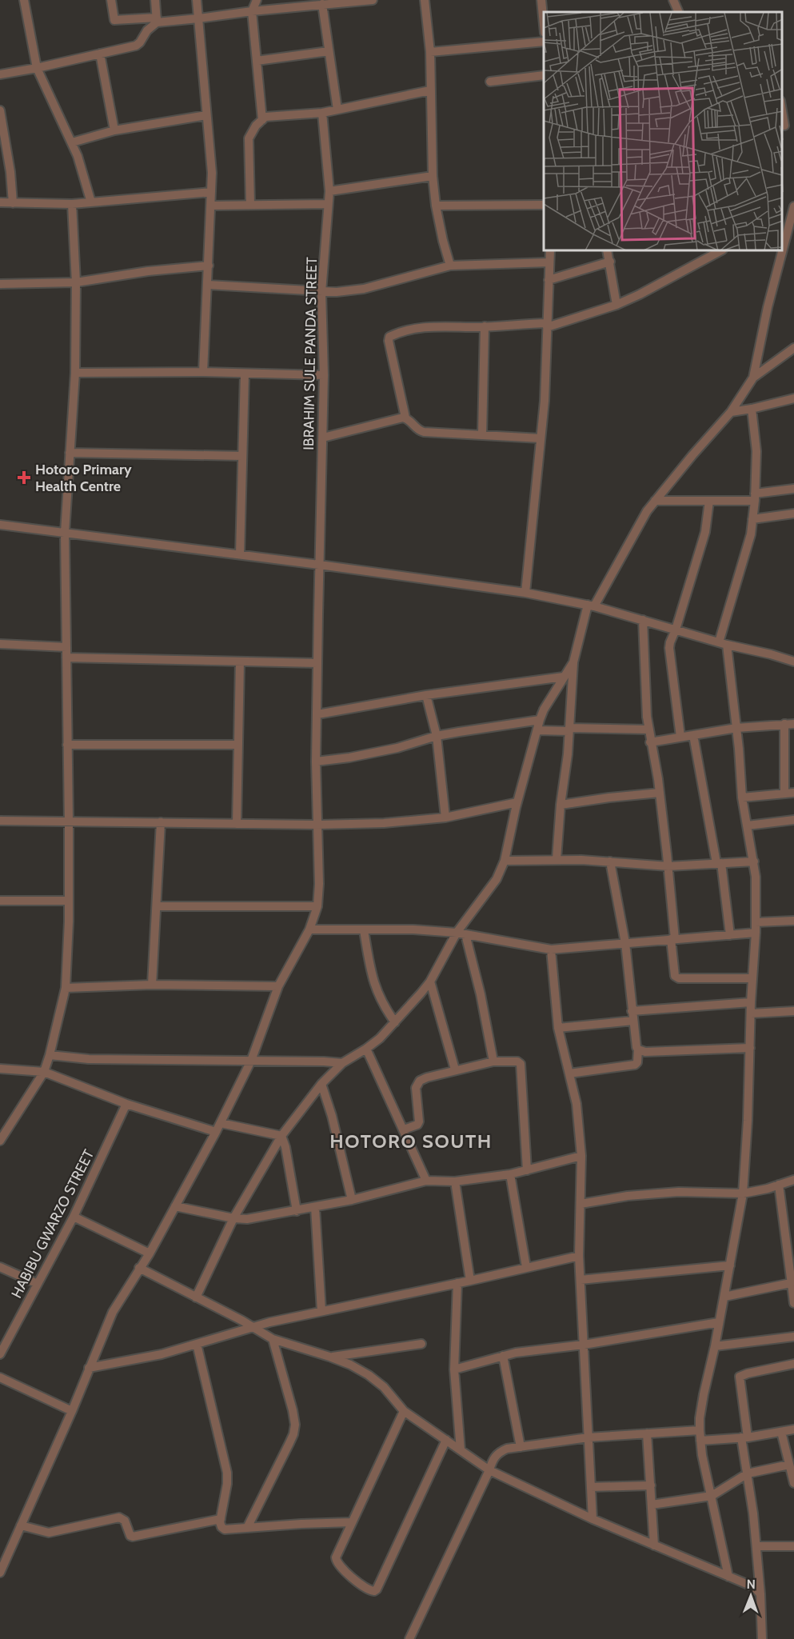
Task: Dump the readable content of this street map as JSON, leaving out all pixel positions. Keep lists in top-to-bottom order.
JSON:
{
  "streets": {
    "street": ["IBRAHIM SULE PANDA STREET", "HABIBU GWARZO STREET"]
  },
  "districts": ["HOTORO SOUTH"],
  "places": {
    "health": ["Hotoro Primary Health Centre"]
  },
  "north": "top"
}
